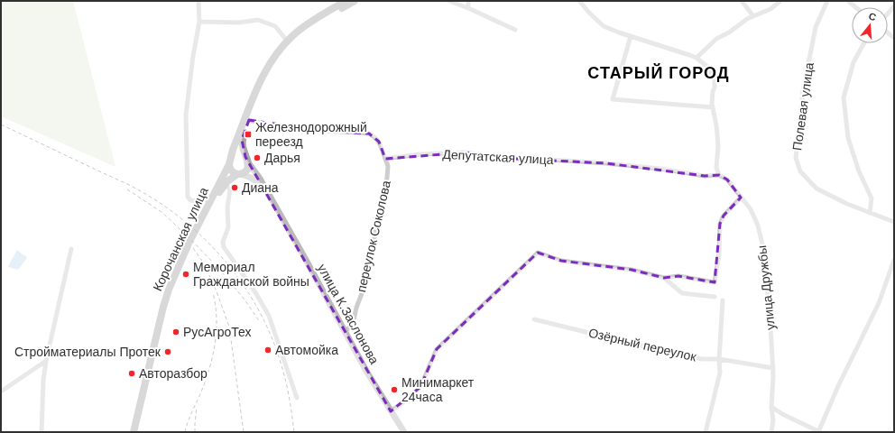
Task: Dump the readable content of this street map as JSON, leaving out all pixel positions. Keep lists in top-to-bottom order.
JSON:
{
  "streets": {
    "main road": ["Корочанская улица"],
    "street": [
      "Полевая улица",
      "Депутатская улица",
      "переулок Соколова",
      "улица Дружбы",
      "улица К.Заслонова",
      "Озёрный переулок"
    ]
  },
  "crossings": [
    ["Депутатская улица", "переулок Соколова"],
    ["Депутатская улица", "улица Дружбы"],
    ["переулок Соколова", "улица К.Заслонова"],
    ["Корочанская улица", "улица К.Заслонова"],
    ["улица Дружбы", "Озёрный переулок"]
  ],
  "districts": ["СТАРЫЙ ГОРОД"],
  "places": {
    "transit": ["Железнодорожный переезд"],
    "other": [
      "Дарья",
      "Диана",
      "Мемориал Гражданской войны",
      "РусАгроТех",
      "Автомойка",
      "Стройматериалы Протек",
      "Авторазбор",
      "Минимаркет 24часа"
    ]
  },
  "north": "top"
}
